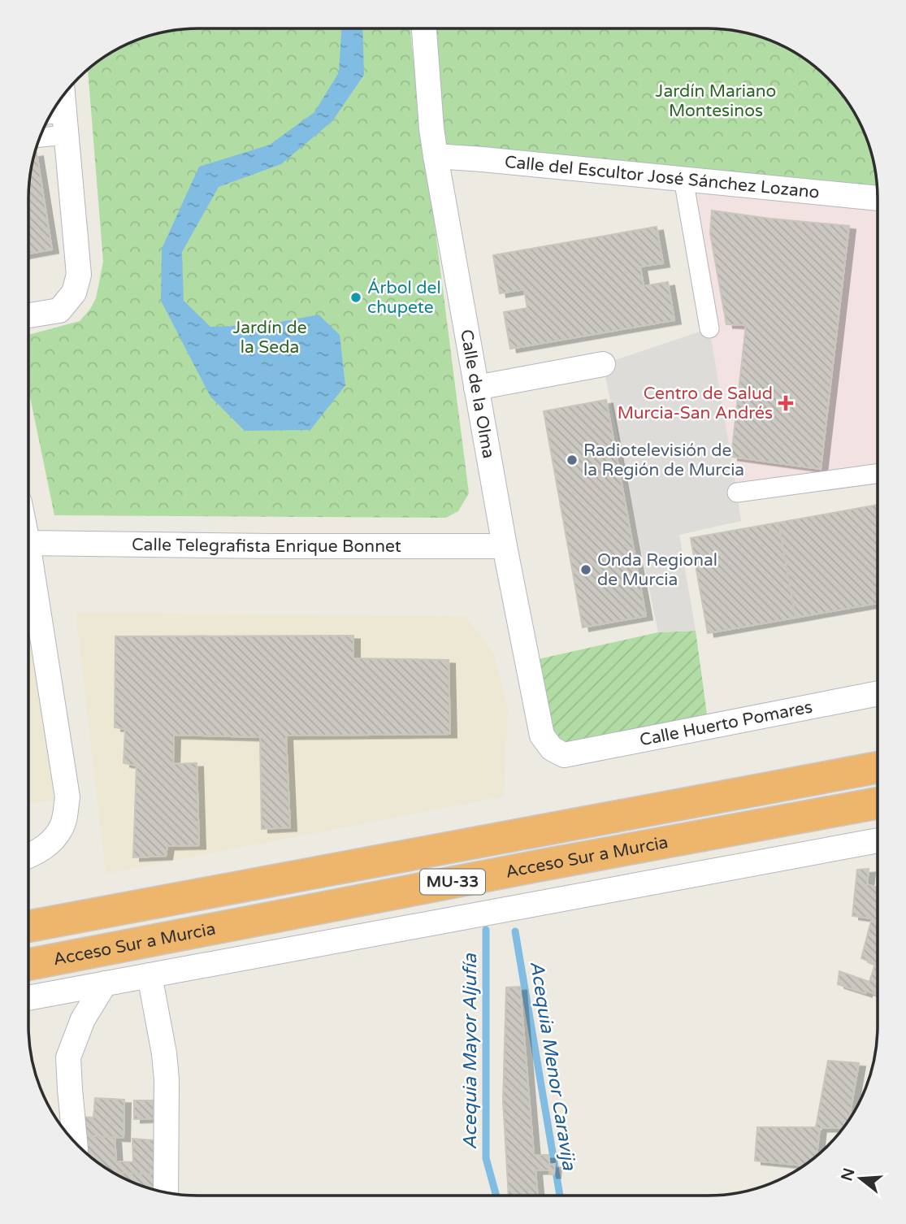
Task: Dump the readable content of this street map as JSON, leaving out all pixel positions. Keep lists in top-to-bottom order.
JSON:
{
  "streets": {
    "highway": ["Acceso Sur a Murcia", "MU-33"],
    "street": [
      "Calle del Escultor José Sánchez Lozano",
      "Calle de la Olma",
      "Calle Telegrafista Enrique Bonnet",
      "Calle Huerto Pomares"
    ]
  },
  "crossings": [
    ["Calle del Escultor José Sánchez Lozano", "Calle de la Olma"],
    ["Calle de la Olma", "Calle Telegrafista Enrique Bonnet"],
    ["Calle de la Olma", "Calle Huerto Pomares"]
  ],
  "water": ["Acequia Mayor Aljufía", "Acequia Menor Caravija"],
  "parks": ["Jardín Mariano Montesinos", "Jardín de la Seda"],
  "places": {
    "other": ["Árbol del chupete", "Radiotelevisión de la Región de Murcia", "Onda Regional de Murcia"],
    "health": ["Centro de Salud Murcia-San Andrés"]
  },
  "north": "left"
}
